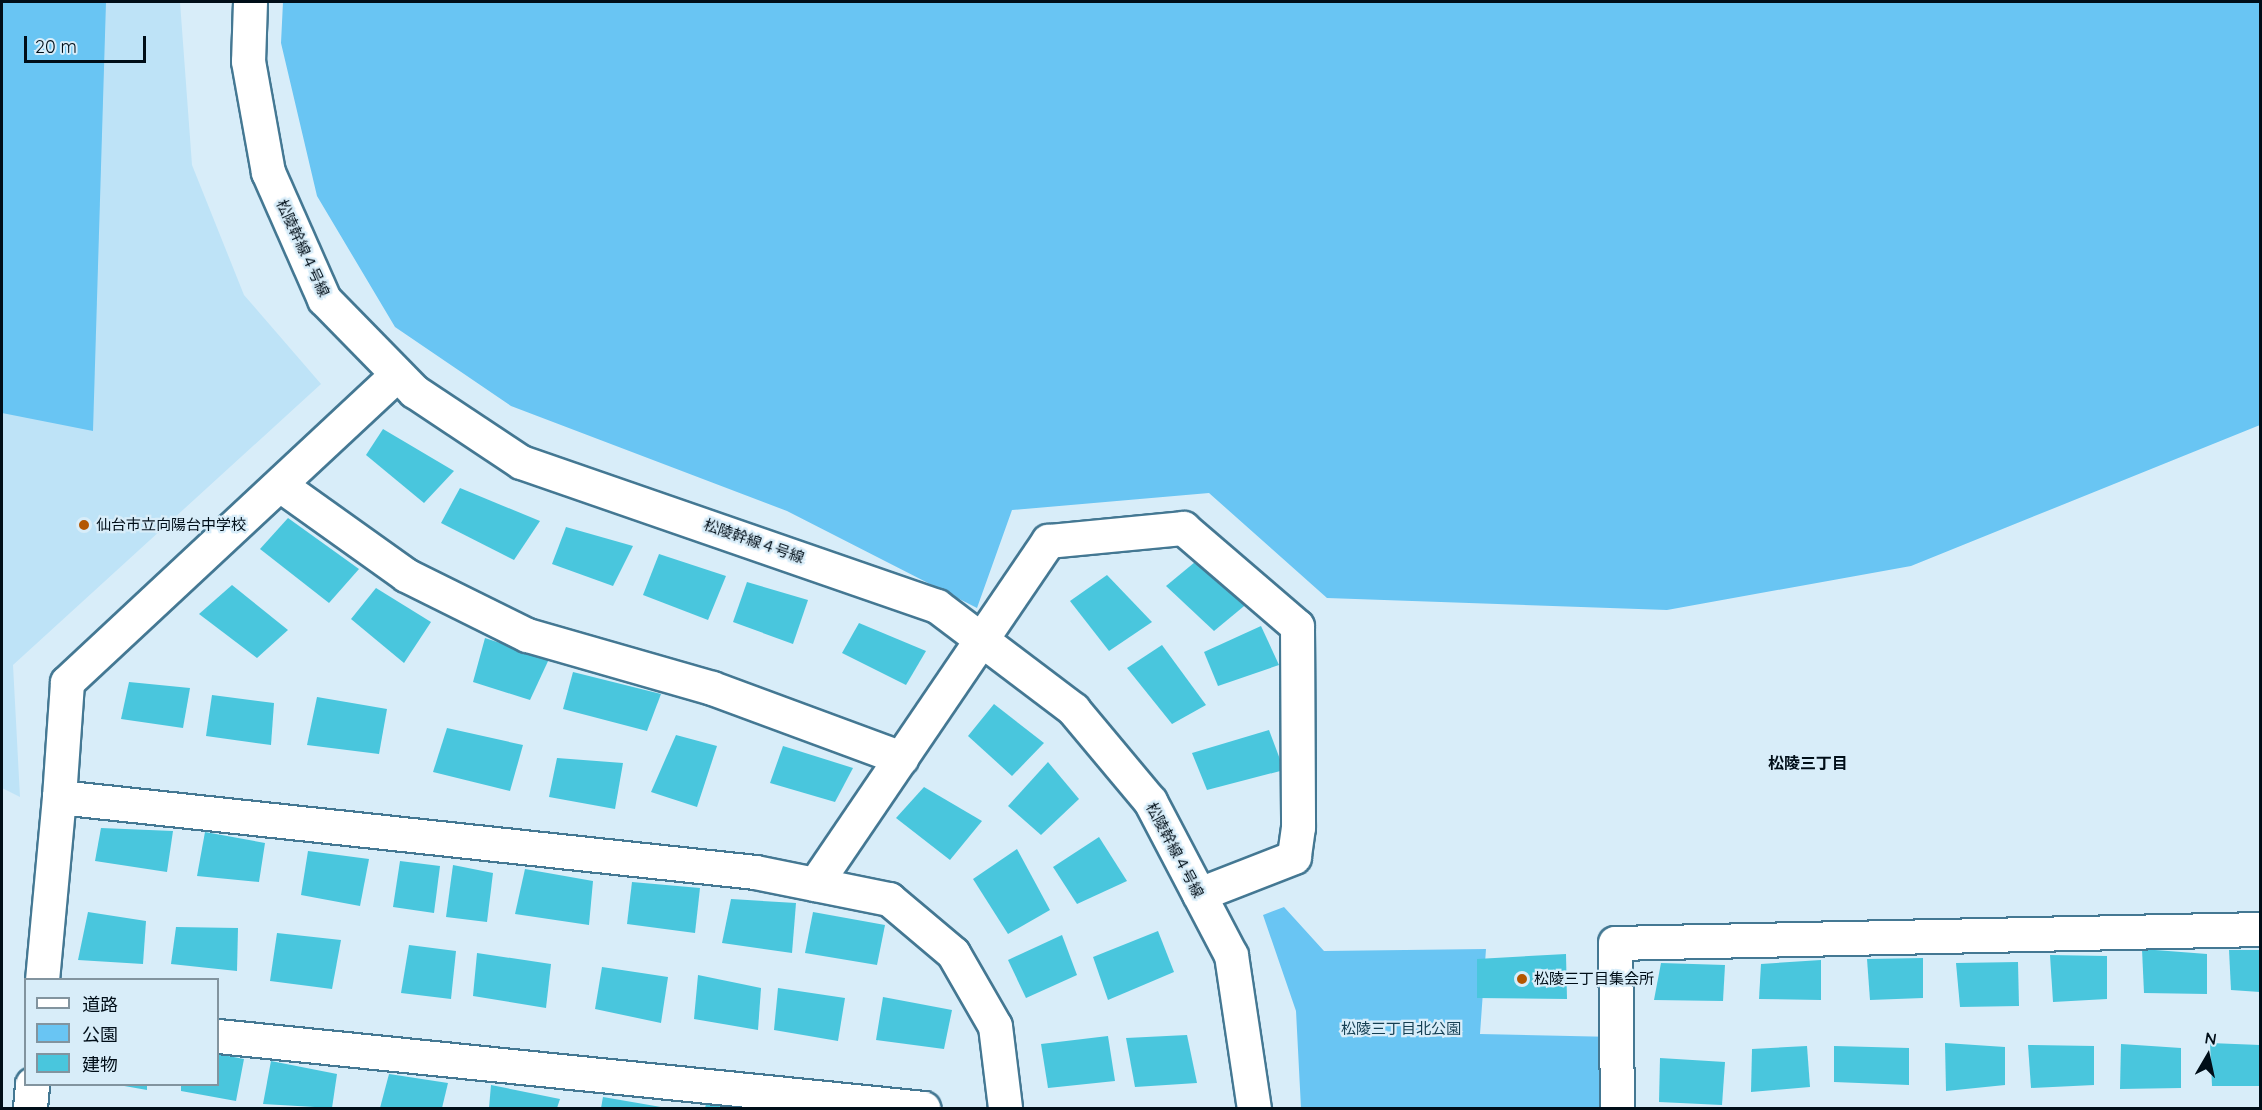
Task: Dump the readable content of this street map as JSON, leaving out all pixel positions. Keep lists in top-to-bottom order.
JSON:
{
  "streets": {
    "street": ["松陵幹線４号線"]
  },
  "districts": ["松陵三丁目"],
  "parks": ["松陵三丁目北公園"],
  "places": ["仙台市立向陽台中学校", "松陵三丁目集会所"],
  "legend": ["道路", "公園", "建物"],
  "scale_bar": "20 m",
  "north": "top"
}
